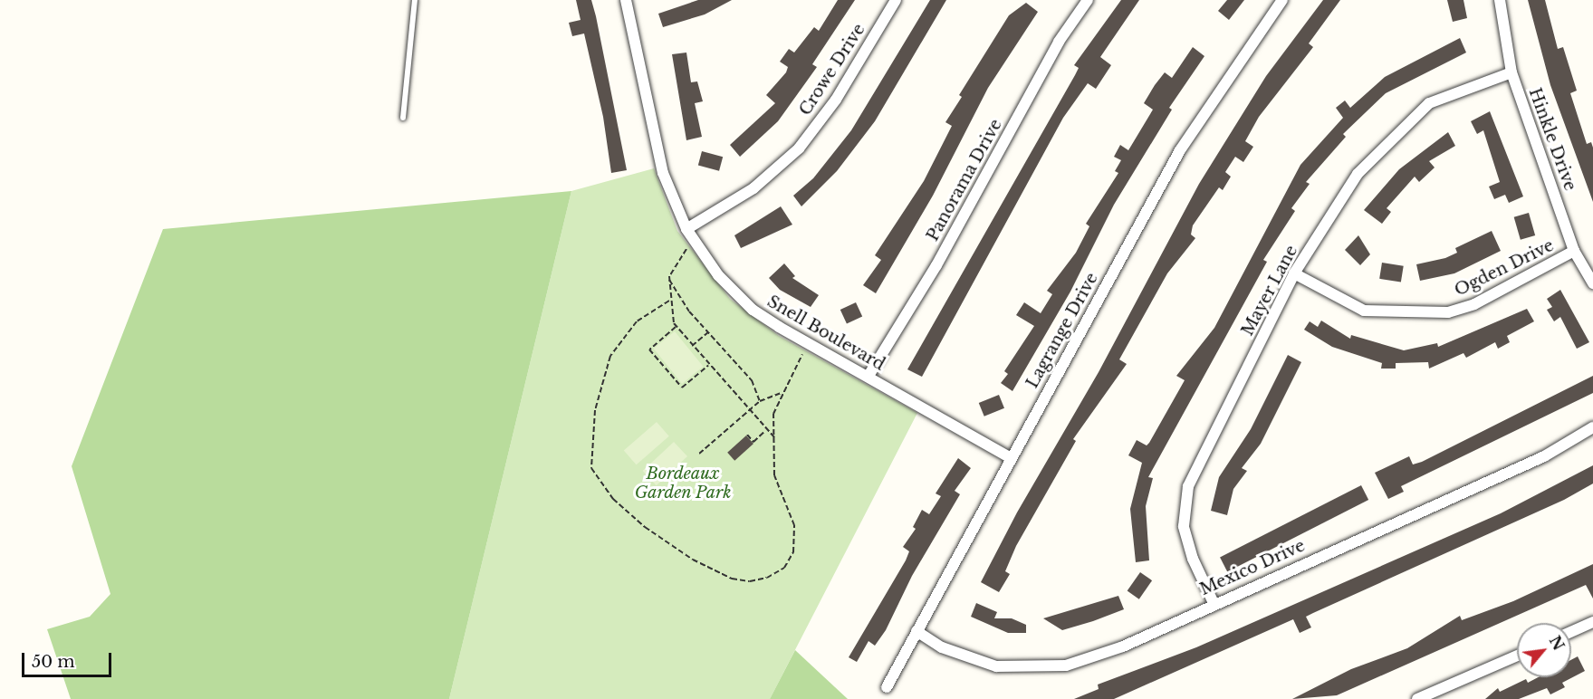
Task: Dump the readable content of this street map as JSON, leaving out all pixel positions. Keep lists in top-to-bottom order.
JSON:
{
  "streets": {
    "street": [
      "Crowe Drive",
      "Hinkle Drive",
      "Panorama Drive",
      "Ogden Drive",
      "Mayer Lane",
      "Lagrange Drive",
      "Snell Boulevard",
      "Mexico Drive"
    ]
  },
  "crossings": [
    ["Crowe Drive", "Snell Boulevard"],
    ["Hinkle Drive", "Ogden Drive"],
    ["Hinkle Drive", "Mayer Lane"],
    ["Panorama Drive", "Snell Boulevard"],
    ["Ogden Drive", "Mayer Lane"],
    ["Mayer Lane", "Mexico Drive"],
    ["Lagrange Drive", "Snell Boulevard"],
    ["Lagrange Drive", "Mexico Drive"]
  ],
  "parks": ["Bordeaux Garden Park"],
  "scale_bar": "50 m",
  "north": "top right"
}
